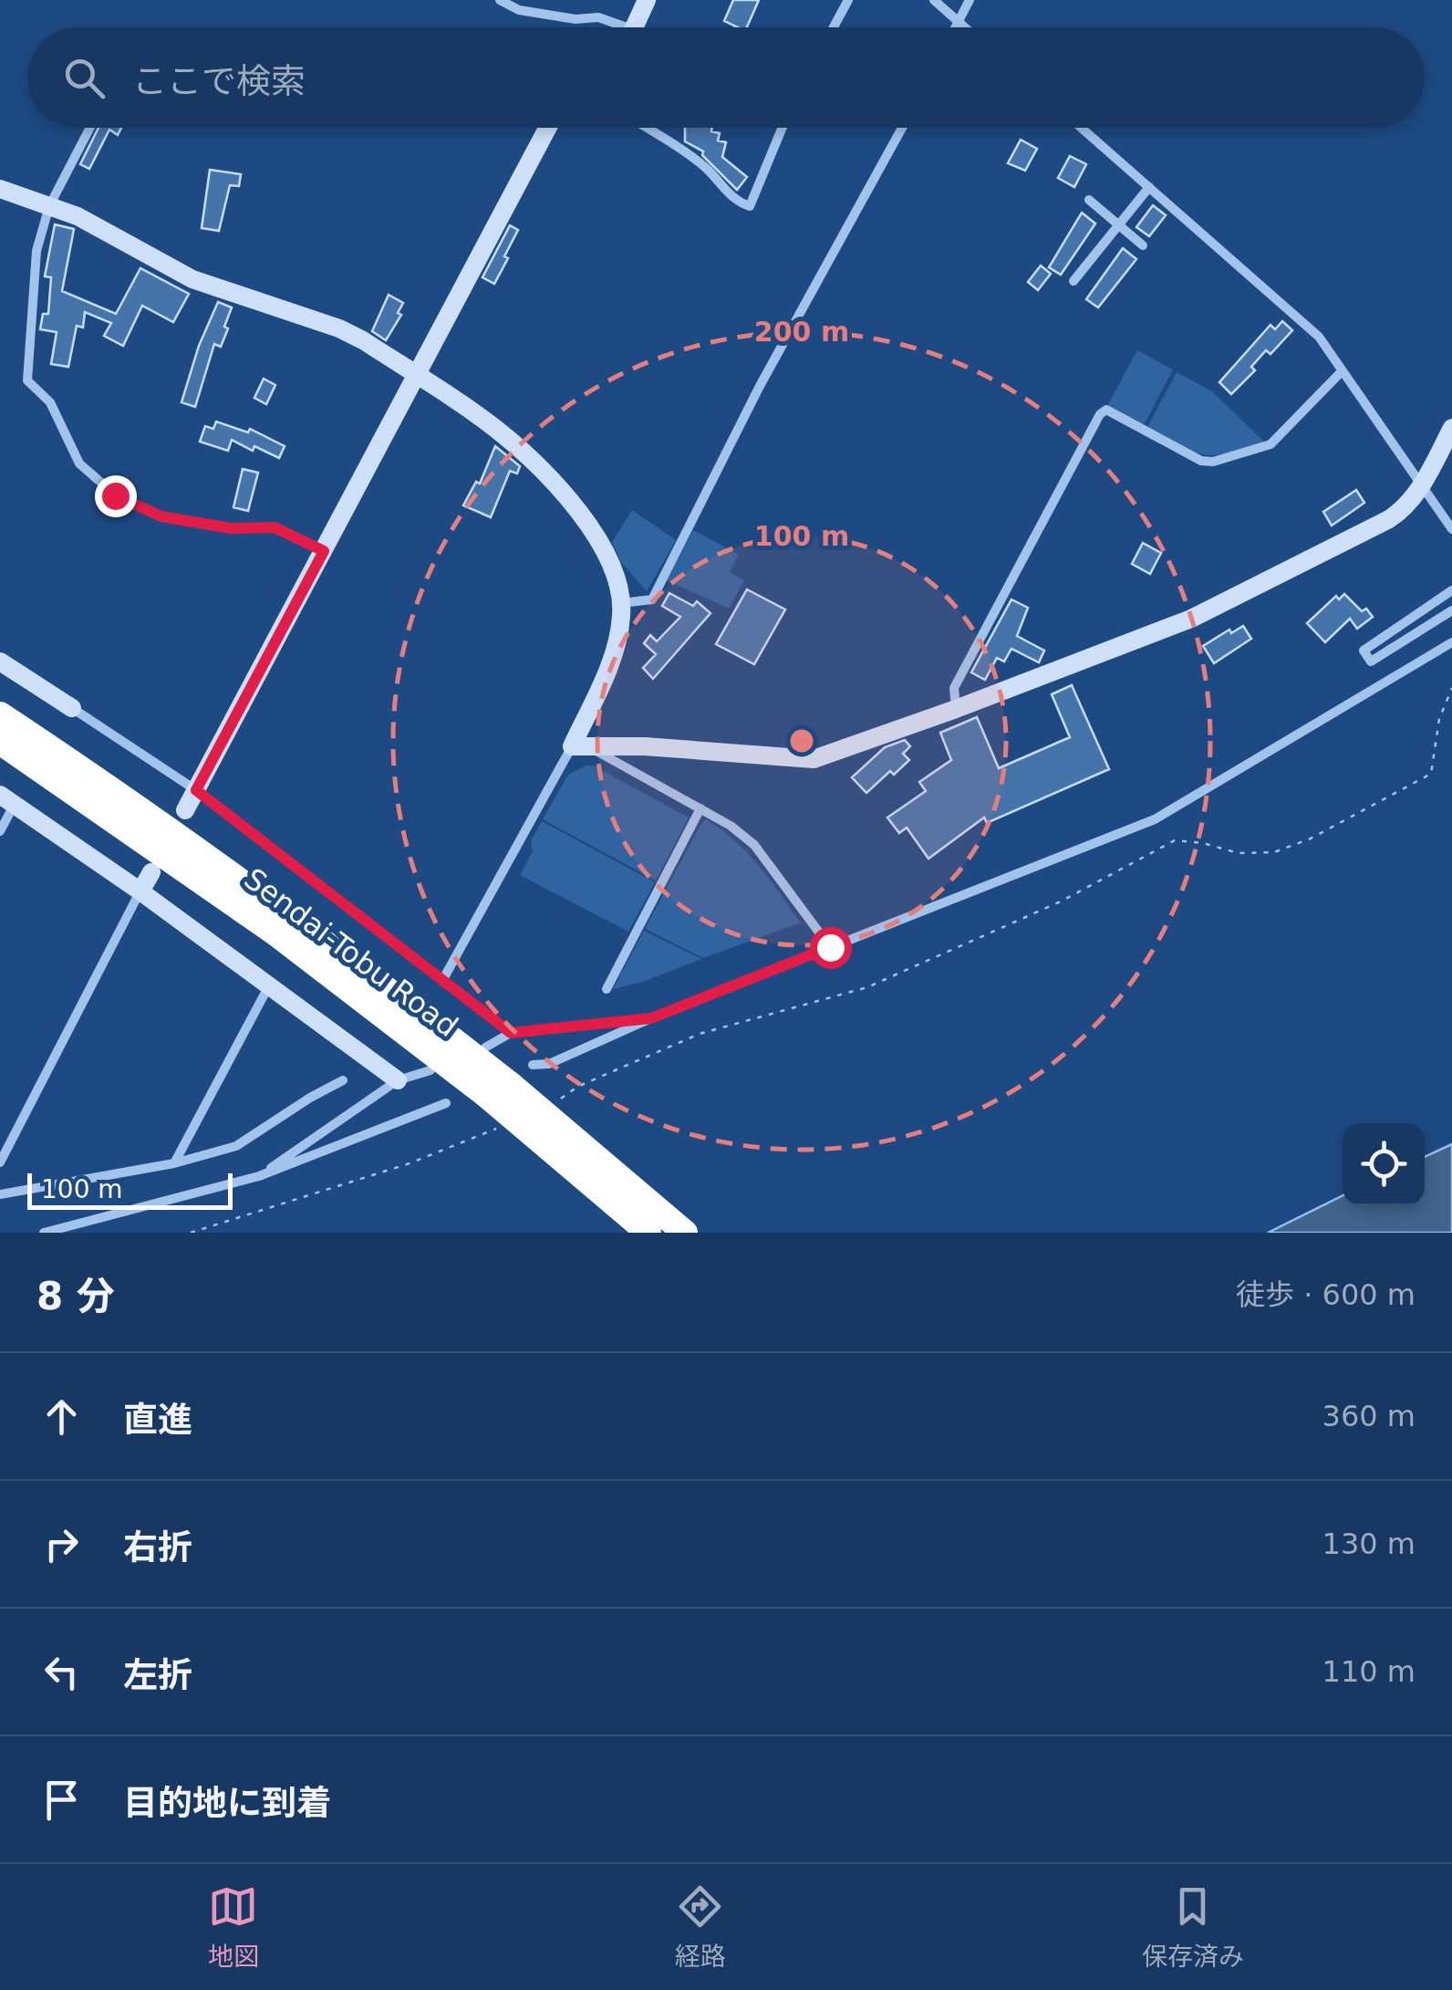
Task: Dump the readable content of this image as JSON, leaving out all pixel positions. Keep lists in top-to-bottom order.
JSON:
{
  "streets": {
    "highway": ["Sendai-Tobu Road"]
  },
  "scale_bar": "100 m",
  "page": {
    "search": "ここで検索",
    "scale": "100 m",
    "heading": ["8 分", "徒歩 · 600 m"],
    "list": [
      ["直進", "360 m"],
      ["右折", "130 m"],
      ["左折", "110 m"],
      "目的地に到着"
    ],
    "nav": ["地図", "経路", "保存済み"]
  },
  "rings": ["200 m", "100 m"]
}
